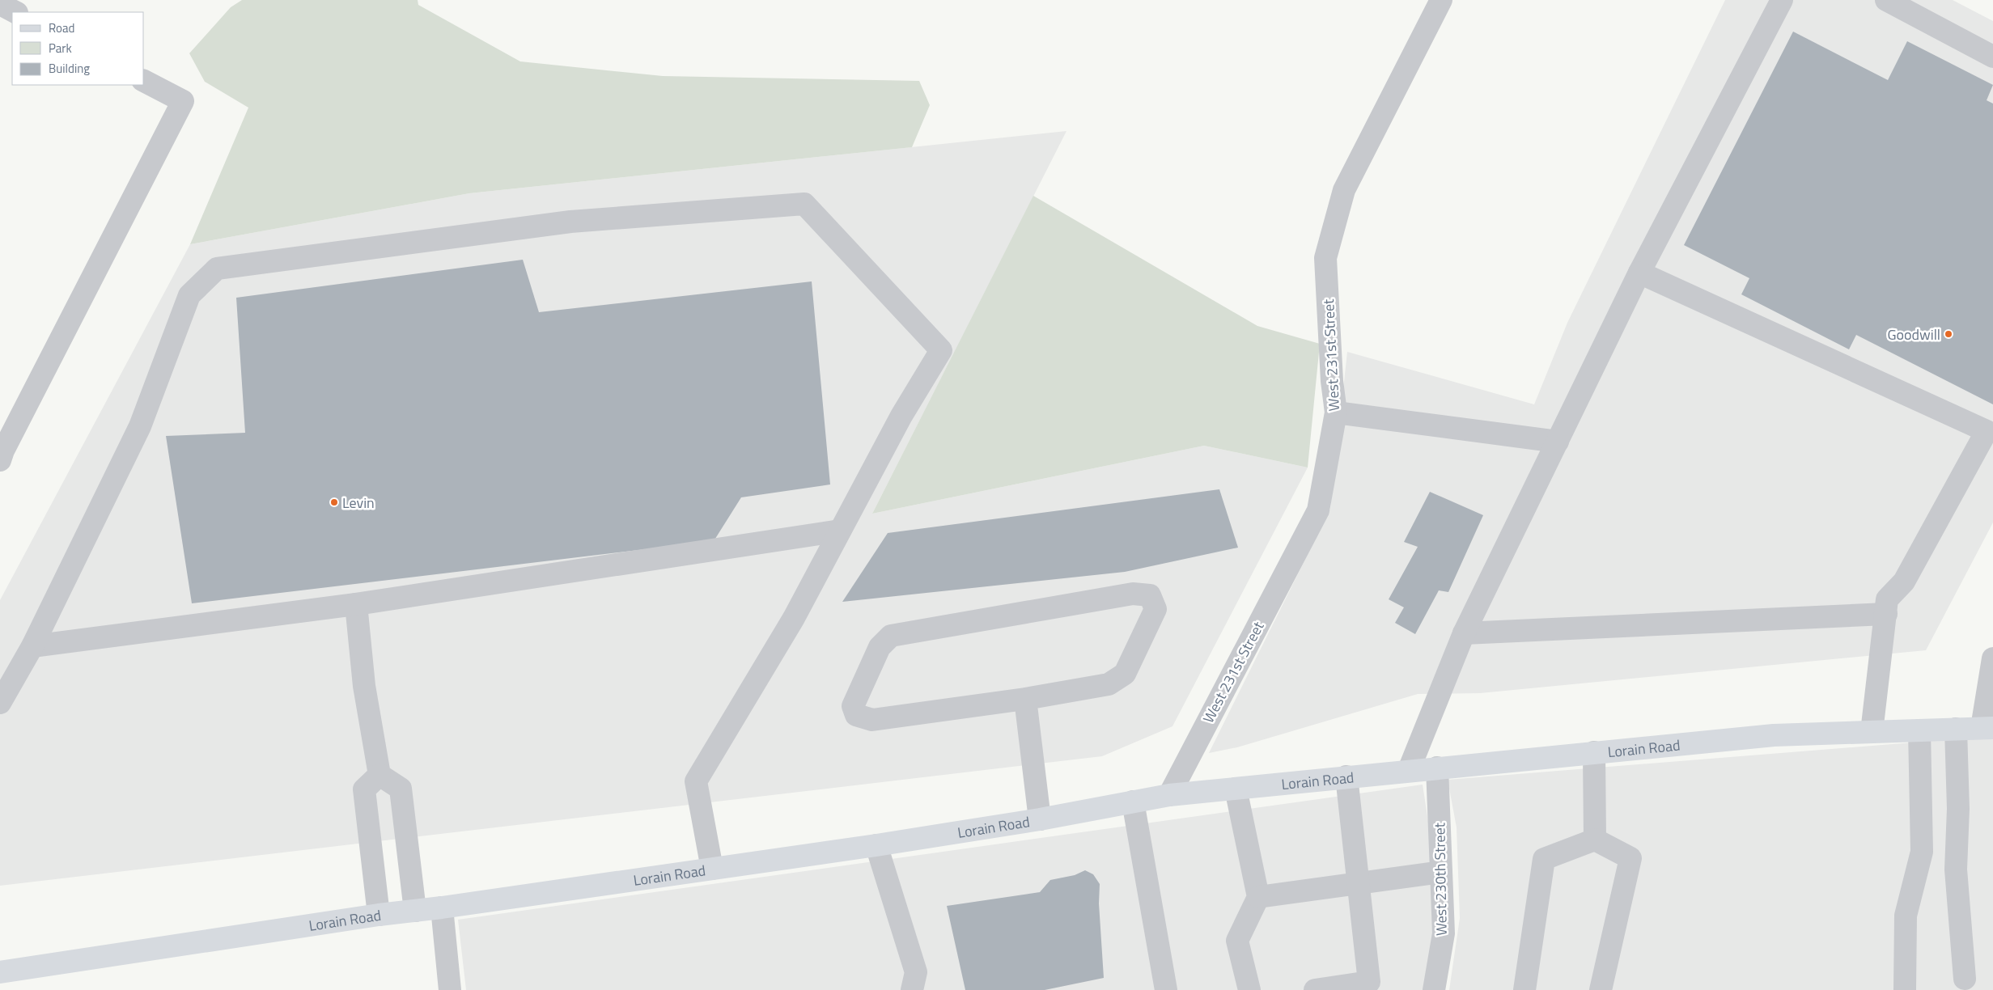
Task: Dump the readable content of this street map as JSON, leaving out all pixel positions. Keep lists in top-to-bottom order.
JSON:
{
  "streets": {
    "main road": ["Lorain Road"],
    "street": ["West 231st Street", "West 230th Street"]
  },
  "crossings": [
    ["West 231st Street", "Lorain Road"],
    ["Lorain Road", "West 230th Street"]
  ],
  "places": ["Goodwill", "Levin"],
  "legend": ["Road", "Park", "Building"]
}
